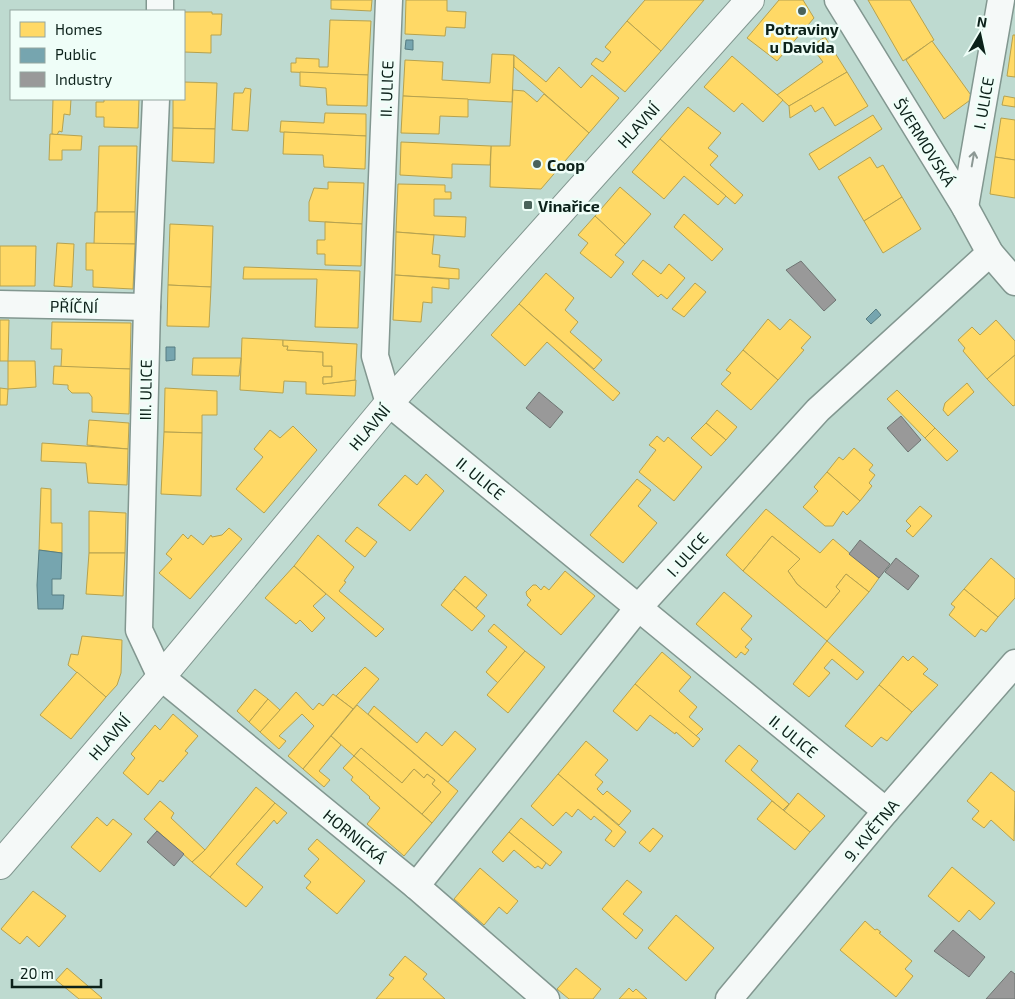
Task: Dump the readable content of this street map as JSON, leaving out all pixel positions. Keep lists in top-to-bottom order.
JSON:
{
  "streets": {
    "street": [
      "II. ULICE",
      "I. ULICE",
      "HLAVNÍ",
      "ŠVERMOVSKÁ",
      "PŘÍČNÍ",
      "III. ULICE",
      "9. KVĚTNA",
      "HORNICKÁ"
    ]
  },
  "crossings": [
    ["II. ULICE", "I. ULICE"],
    ["II. ULICE", "HLAVNÍ"],
    ["II. ULICE", "9. KVĚTNA"],
    ["I. ULICE", "ŠVERMOVSKÁ"],
    ["I. ULICE", "HORNICKÁ"],
    ["HLAVNÍ", "III. ULICE"],
    ["HLAVNÍ", "HORNICKÁ"],
    ["PŘÍČNÍ", "III. ULICE"],
    ["III. ULICE", "HORNICKÁ"]
  ],
  "places": {
    "other": ["Potraviny u Davida", "Coop"],
    "transit": ["Vinařice"]
  },
  "legend": ["Homes", "Public", "Industry"],
  "scale_bar": "20 m",
  "north": "top"
}
